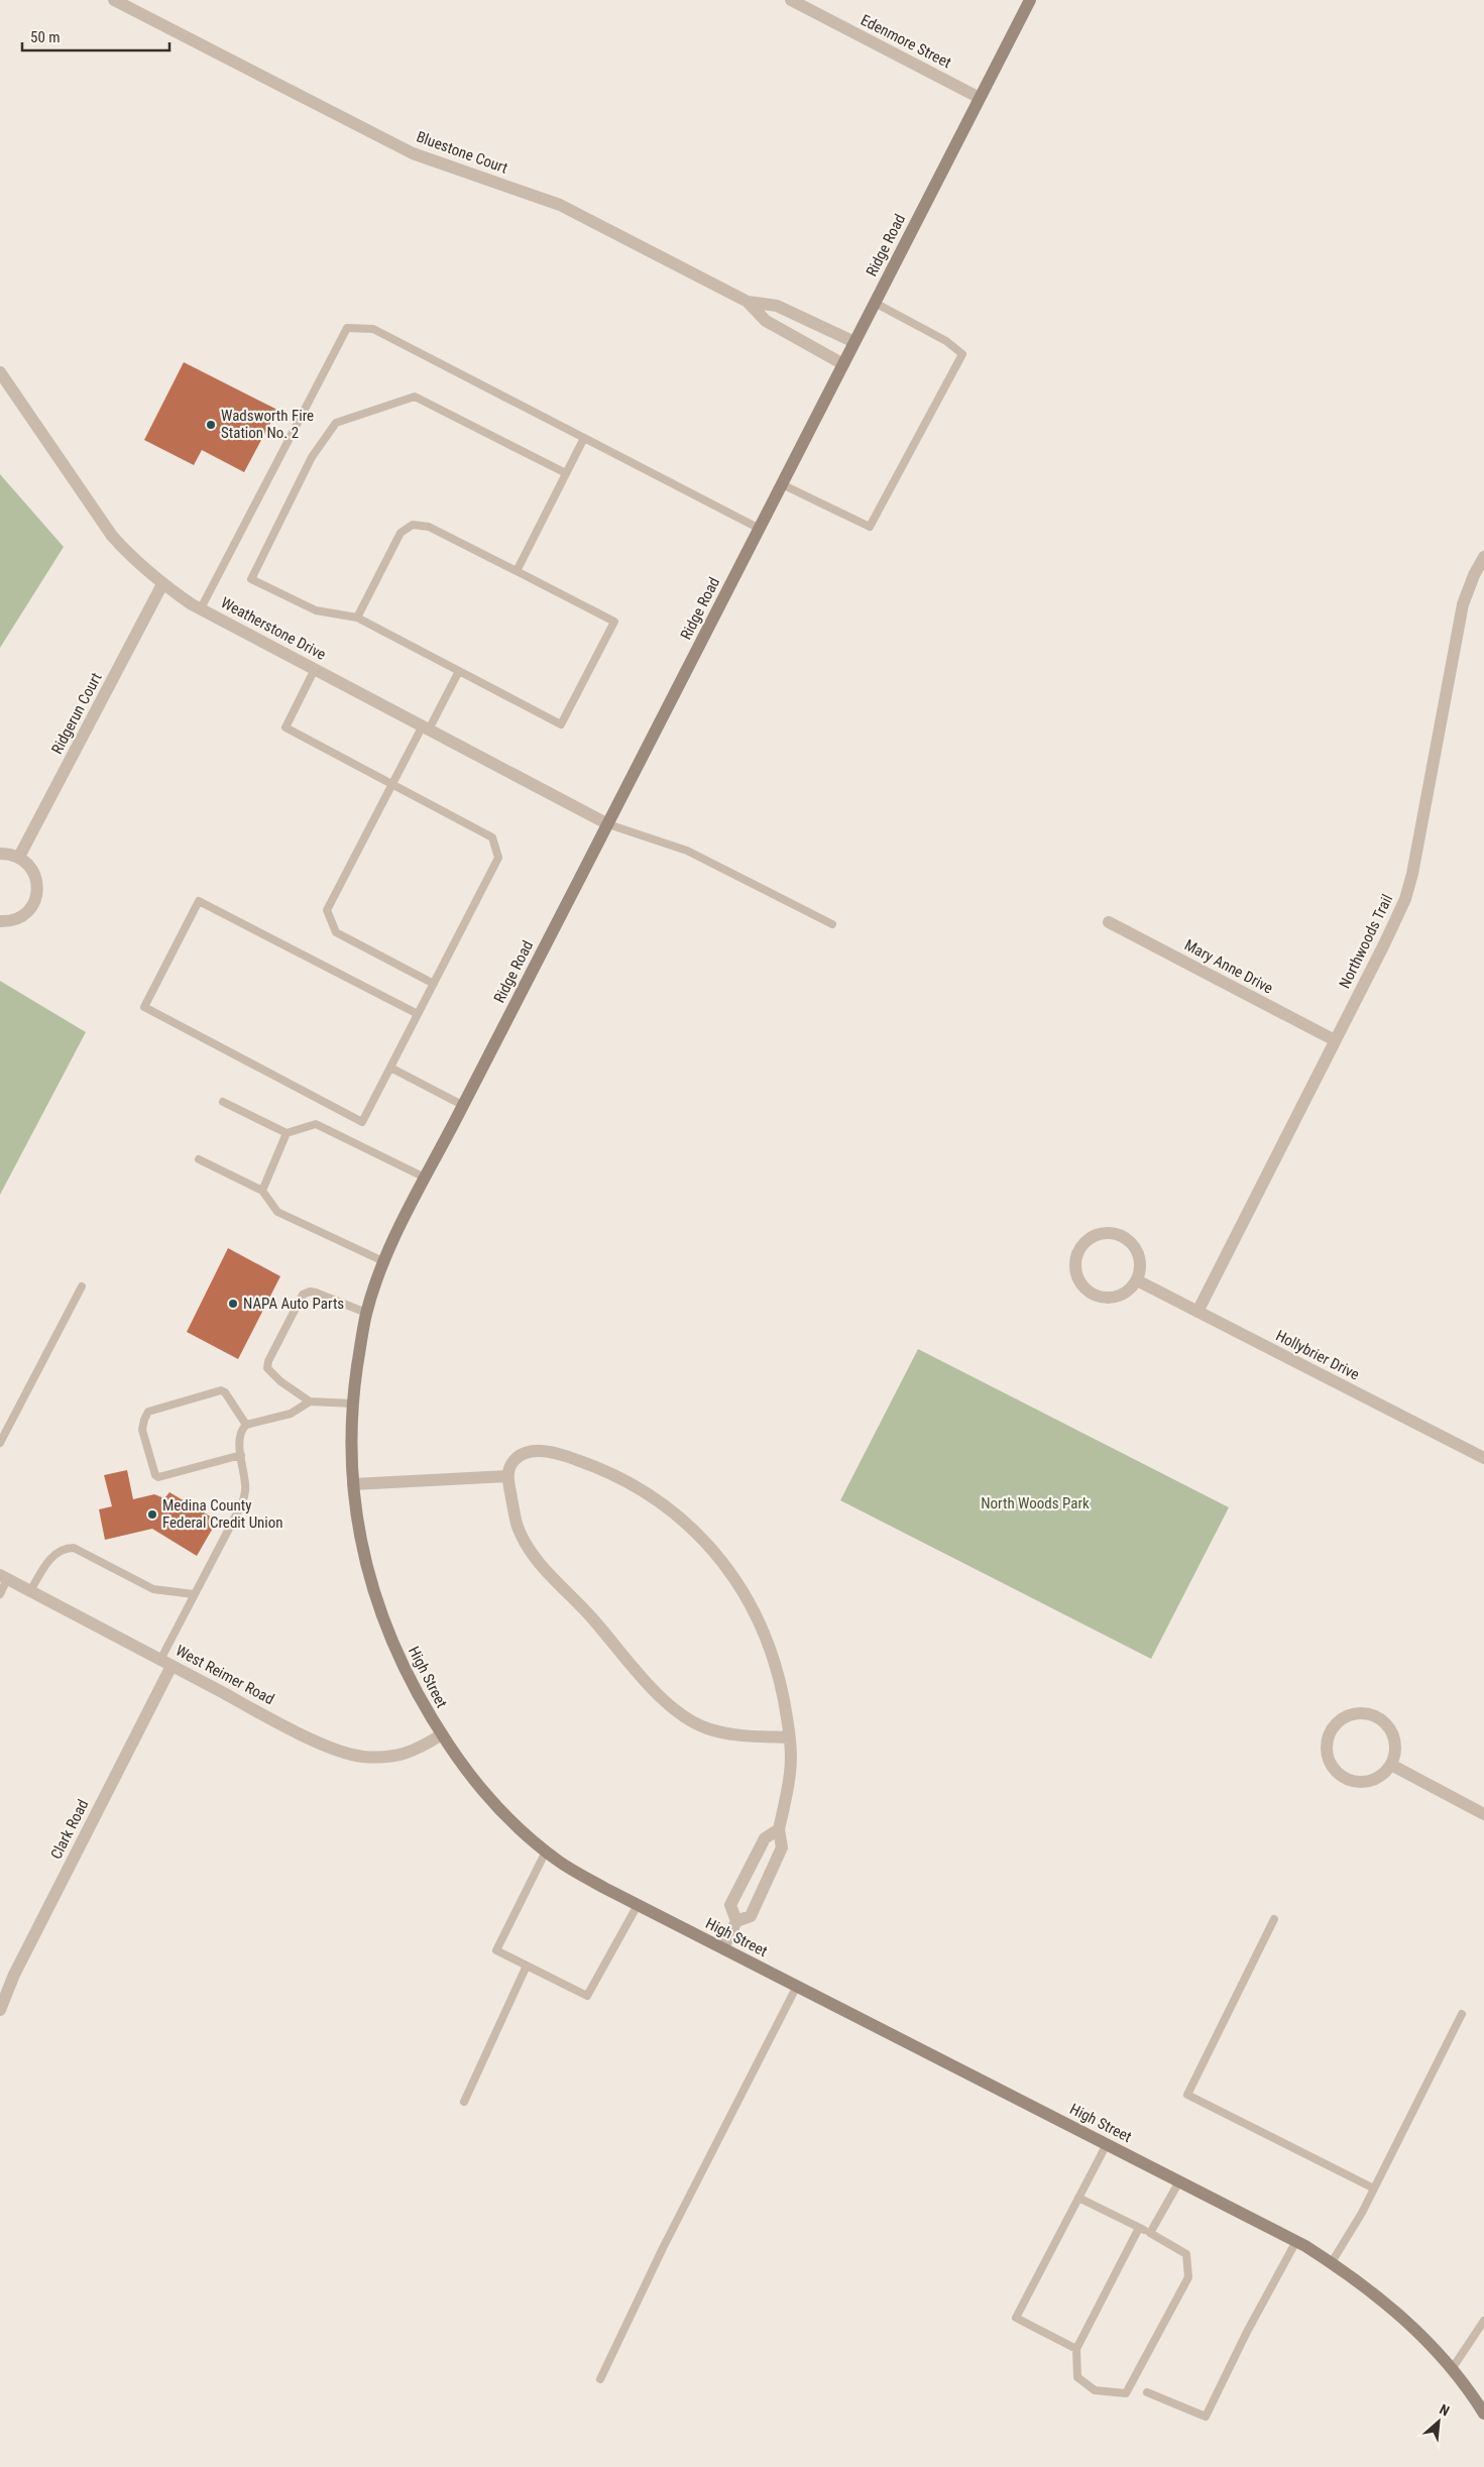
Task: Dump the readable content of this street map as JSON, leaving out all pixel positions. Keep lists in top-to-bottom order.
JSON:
{
  "streets": {
    "main road": ["Ridge Road", "High Street"],
    "street": [
      "Edenmore Street",
      "Bluestone Court",
      "Weatherstone Drive",
      "Ridgerun Court",
      "Northwoods Trail",
      "Mary Anne Drive",
      "Hollybrier Drive",
      "West Reimer Road",
      "Clark Road"
    ]
  },
  "crossings": [
    ["Edenmore Street", "Ridge Road"],
    ["Bluestone Court", "Ridge Road"],
    ["Ridge Road", "Weatherstone Drive"],
    ["Ridge Road", "High Street"],
    ["Weatherstone Drive", "Ridgerun Court"],
    ["Northwoods Trail", "Mary Anne Drive"],
    ["Northwoods Trail", "Hollybrier Drive"],
    ["West Reimer Road", "High Street"],
    ["West Reimer Road", "Clark Road"]
  ],
  "parks": ["North Woods Park"],
  "places": ["Wadsworth Fire Station No. 2", "NAPA Auto Parts", "Medina County Federal Credit Union"],
  "scale_bar": "50 m",
  "north": "top right"
}
